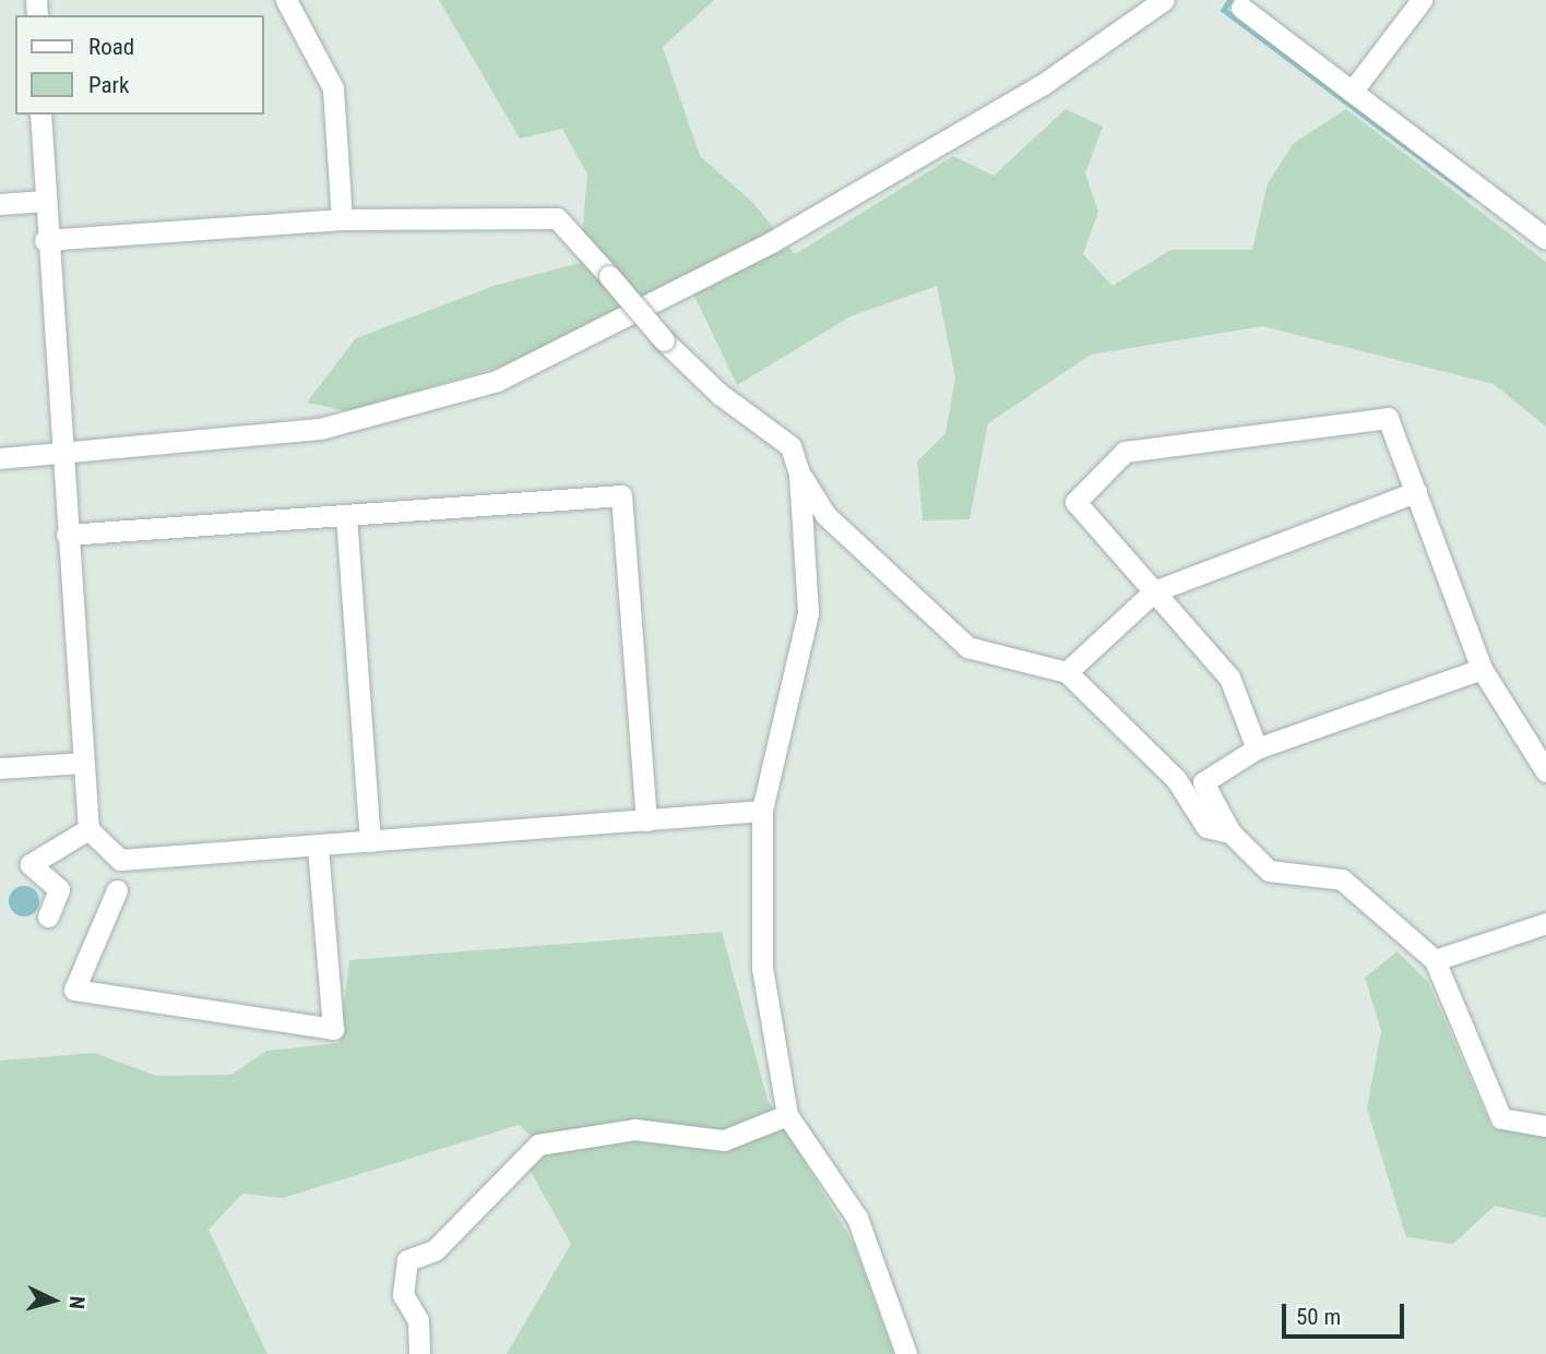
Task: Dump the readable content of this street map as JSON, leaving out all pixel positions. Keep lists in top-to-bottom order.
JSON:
{
  "legend": ["Road", "Park"],
  "scale_bar": "50 m",
  "north": "right"
}
